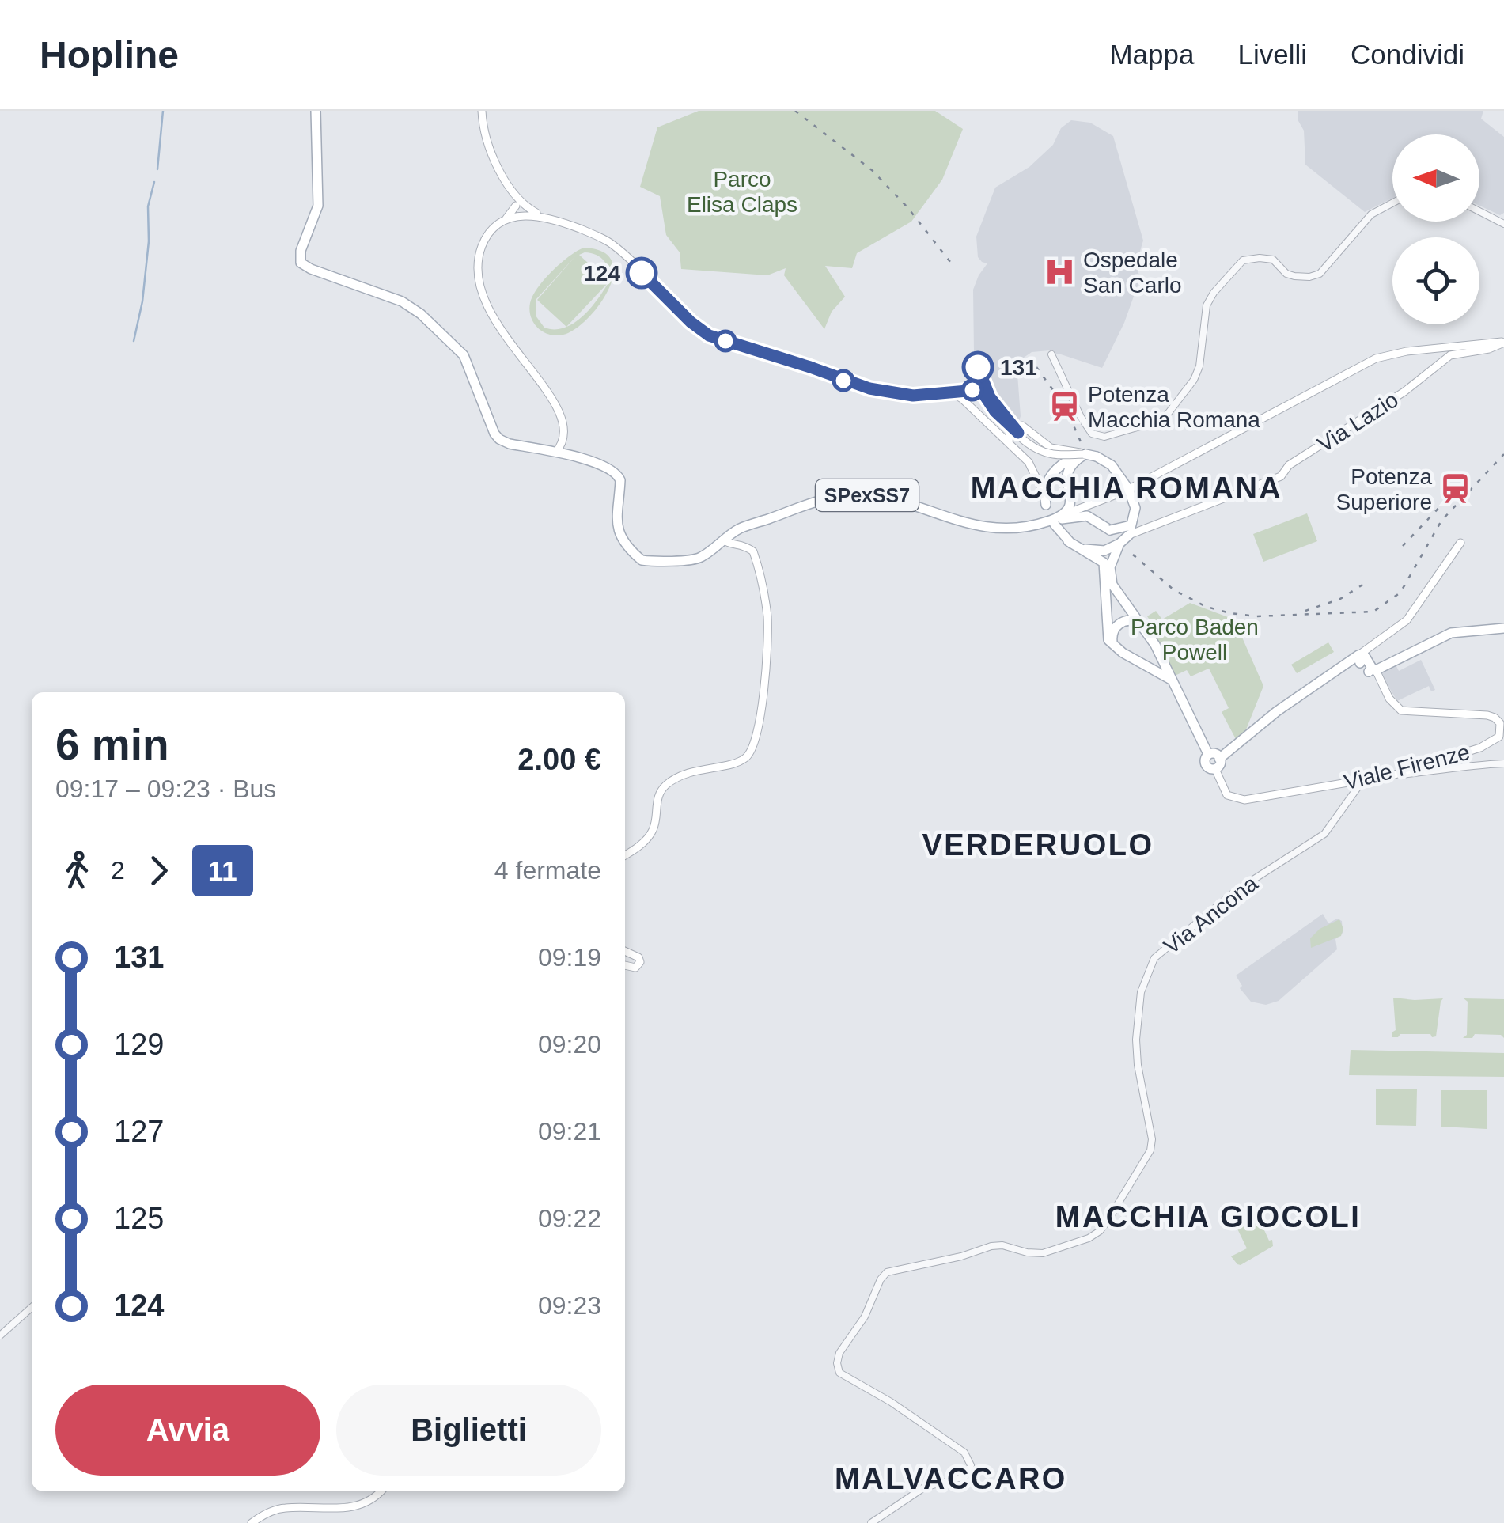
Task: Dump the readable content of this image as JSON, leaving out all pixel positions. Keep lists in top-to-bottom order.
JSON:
{
  "streets": {
    "main road": ["Via Lazio", "SPexSS7", "Viale Firenze"],
    "street": ["Via Ancona"]
  },
  "crossings": [
    ["Via Lazio", "SPexSS7"],
    ["Viale Firenze", "Via Ancona"]
  ],
  "districts": [
    "MACCHIA ROMANA",
    "VERDERUOLO",
    "MACCHIA GIOCOLI",
    "MALVACCARO"
  ],
  "parks": ["Parco Elisa Claps", "Parco Baden Powell"],
  "places": {
    "hospital": ["Ospedale San Carlo"],
    "other": ["124", "131"],
    "station": ["Potenza Macchia Romana", "Potenza Superiore"]
  },
  "lines": ["bus line 11"],
  "north": "left",
  "page": {
    "header": "Hopline",
    "nav": ["Mappa", "Livelli", "Condividi"],
    "heading": ["6 min", "09:17 – 09:23 · Bus", "2.00 €"],
    "legs": ["2", "11", "4 fermate"],
    "list": [
      {
        "name": "131",
        "value": "09:19"
      },
      {
        "name": "129",
        "value": "09:20"
      },
      {
        "name": "127",
        "value": "09:21"
      },
      {
        "name": "125",
        "value": "09:22"
      },
      {
        "name": "124",
        "value": "09:23"
      }
    ],
    "buttons": ["Avvia", "Biglietti"]
  }
}
